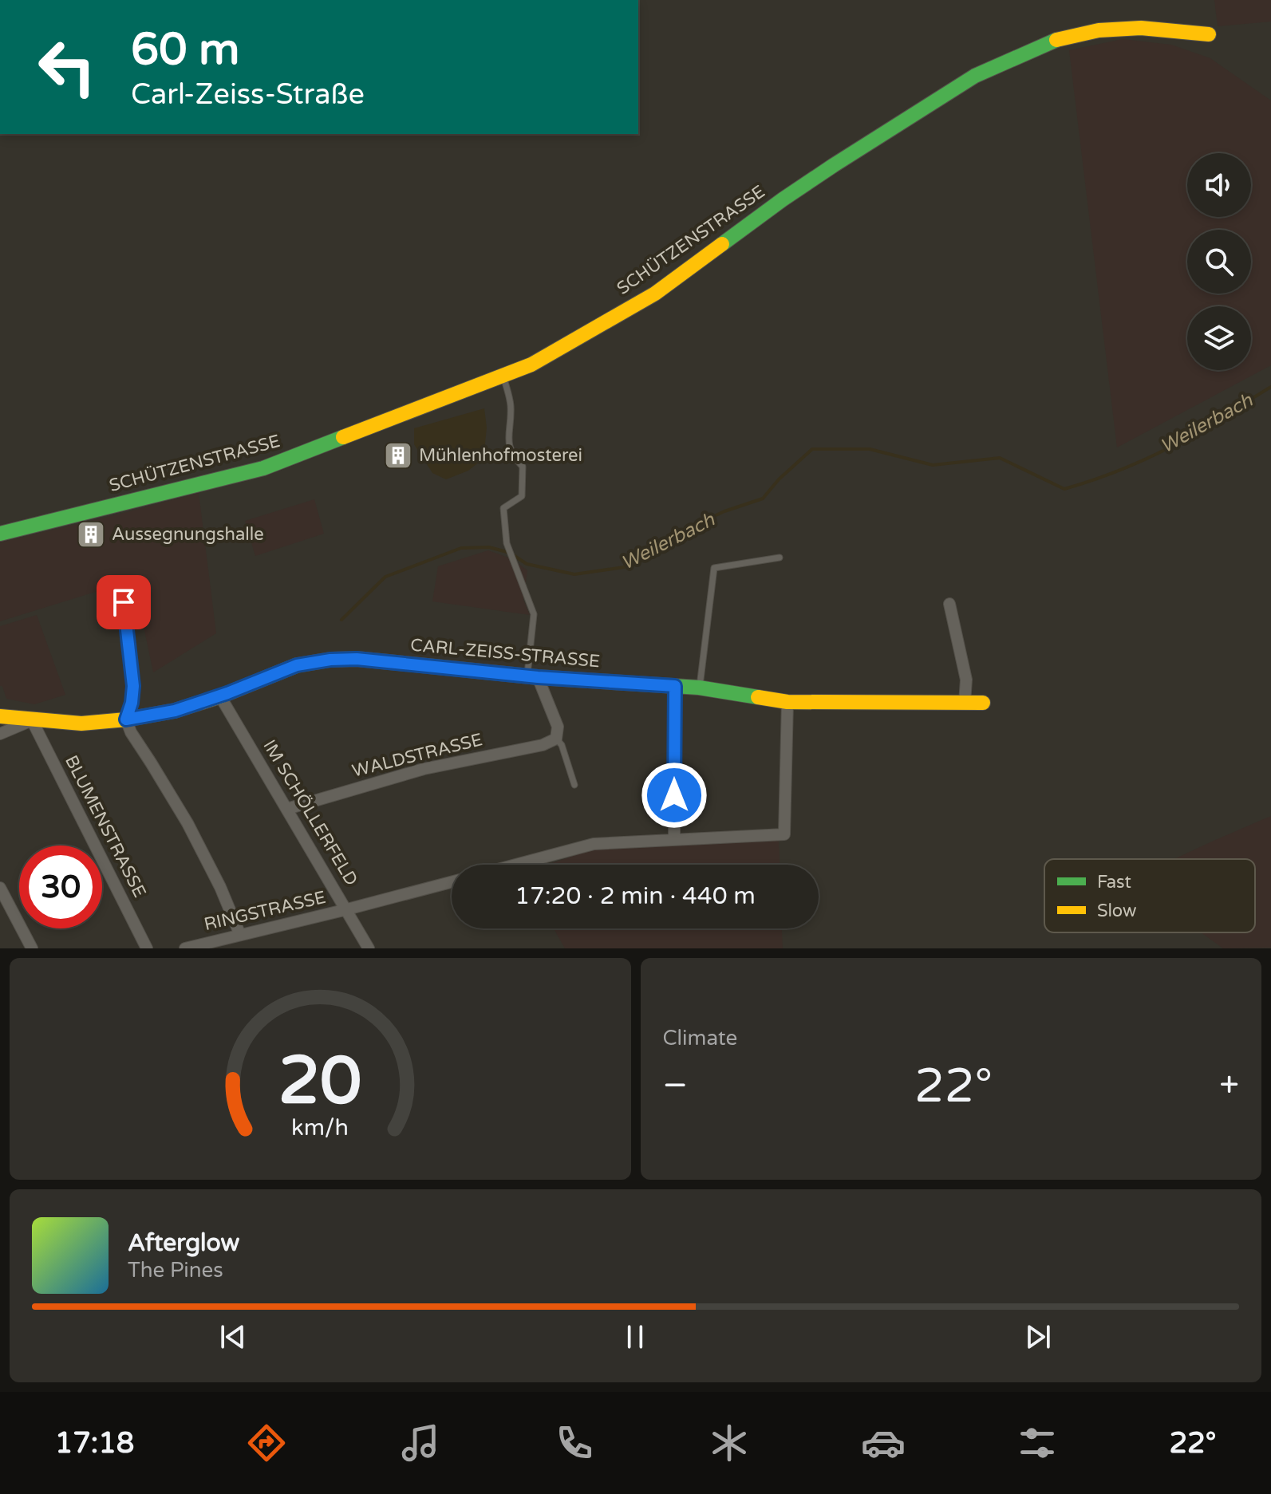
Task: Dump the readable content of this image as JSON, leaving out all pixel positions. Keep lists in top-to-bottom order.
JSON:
{
  "streets": {
    "street": [
      "SCHÜTZENSTRASSE",
      "CARL-ZEISS-STRASSE",
      "WALDSTRASSE",
      "IM SCHÖLLERFELD",
      "BLUMENSTRASSE",
      "RINGSTRASSE"
    ]
  },
  "crossings": [
    ["CARL-ZEISS-STRASSE", "IM SCHÖLLERFELD"],
    ["CARL-ZEISS-STRASSE", "BLUMENSTRASSE"],
    ["WALDSTRASSE", "IM SCHÖLLERFELD"],
    ["IM SCHÖLLERFELD", "RINGSTRASSE"]
  ],
  "water": ["Weilerbach"],
  "places": {
    "building": ["Mühlenhofmosterei", "Aussegnungshalle"]
  },
  "legend": ["Fast", "Slow"],
  "page": {
    "turn": ["60 m", "Carl-Zeiss-Straße"],
    "limit": "30",
    "trip": "17:20 · 2 min · 440 m",
    "tile": "Climate",
    "heat": ["−", "22°", "+"],
    "song": ["Afterglow", "The Pines"],
    "tabs": ["17:18", "22°"],
    "gauge": ["20", "km/h"]
  }
}
